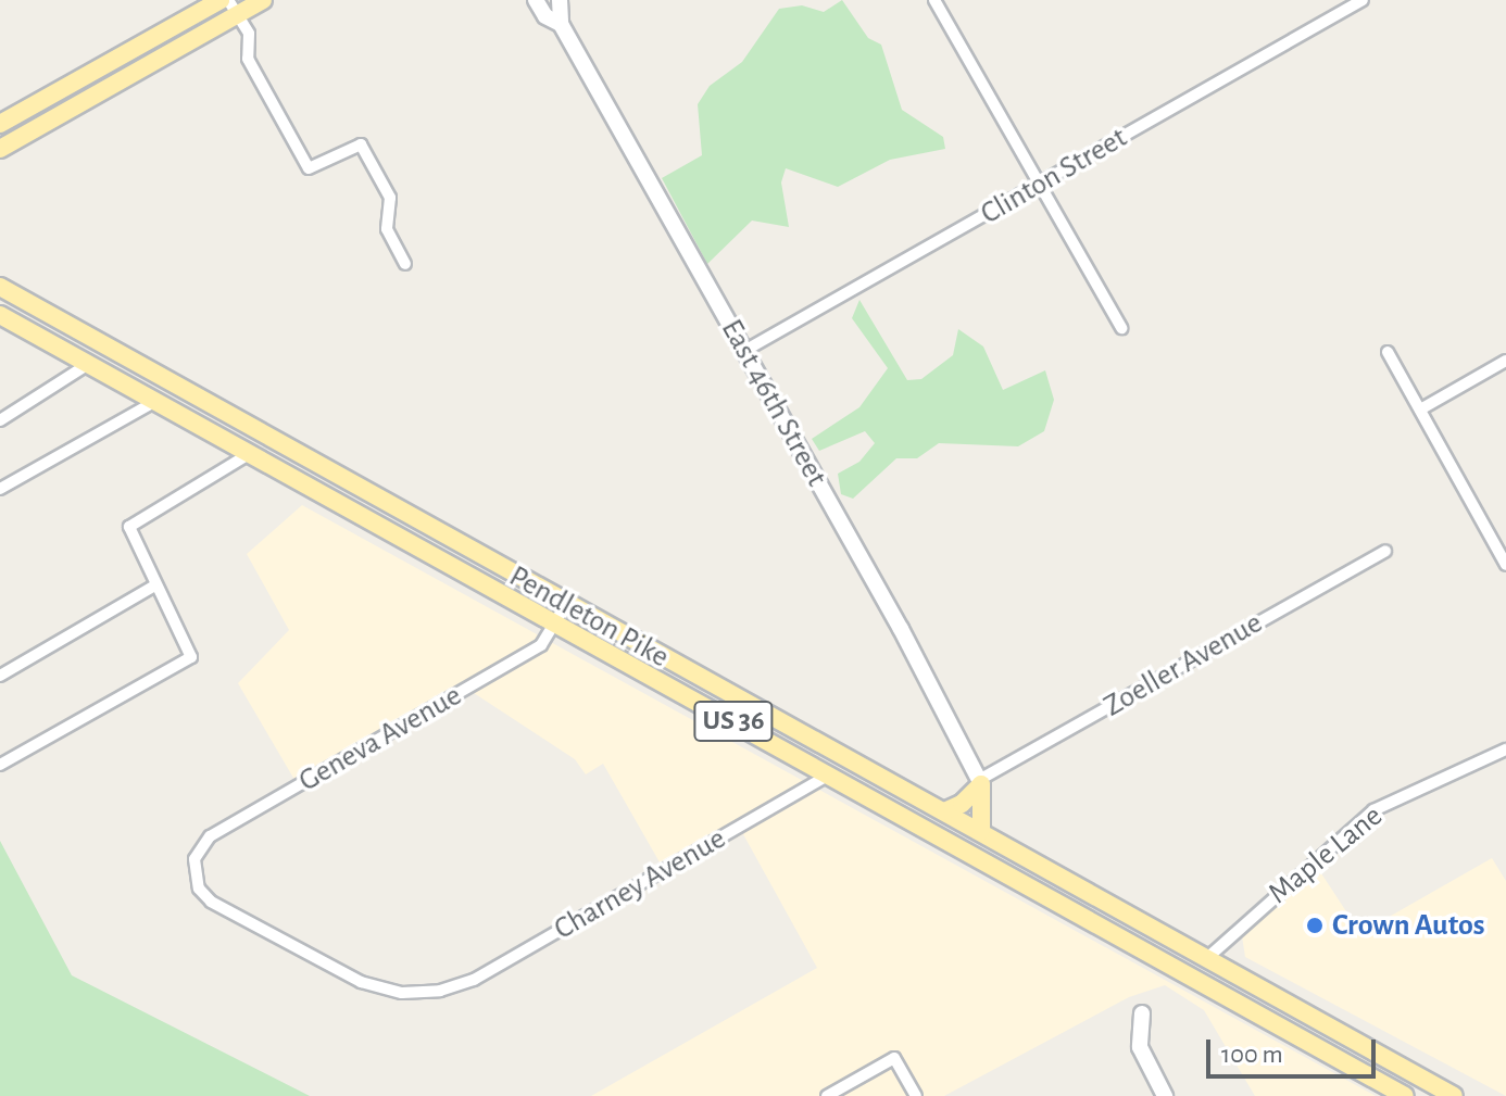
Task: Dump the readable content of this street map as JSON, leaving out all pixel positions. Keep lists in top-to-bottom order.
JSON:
{
  "streets": {
    "main road": ["Pendleton Pike", "US 36"],
    "street": [
      "Clinton Street",
      "East 46th Street",
      "Zoeller Avenue",
      "Geneva Avenue",
      "Maple Lane",
      "Charney Avenue"
    ]
  },
  "crossings": [
    ["Clinton Street", "East 46th Street"],
    ["East 46th Street", "Zoeller Avenue"],
    ["Pendleton Pike", "Geneva Avenue"],
    ["Pendleton Pike", "Maple Lane"],
    ["Pendleton Pike", "Charney Avenue"],
    ["Geneva Avenue", "Charney Avenue"]
  ],
  "places": ["Crown Autos"],
  "scale_bar": "100 m"
}
